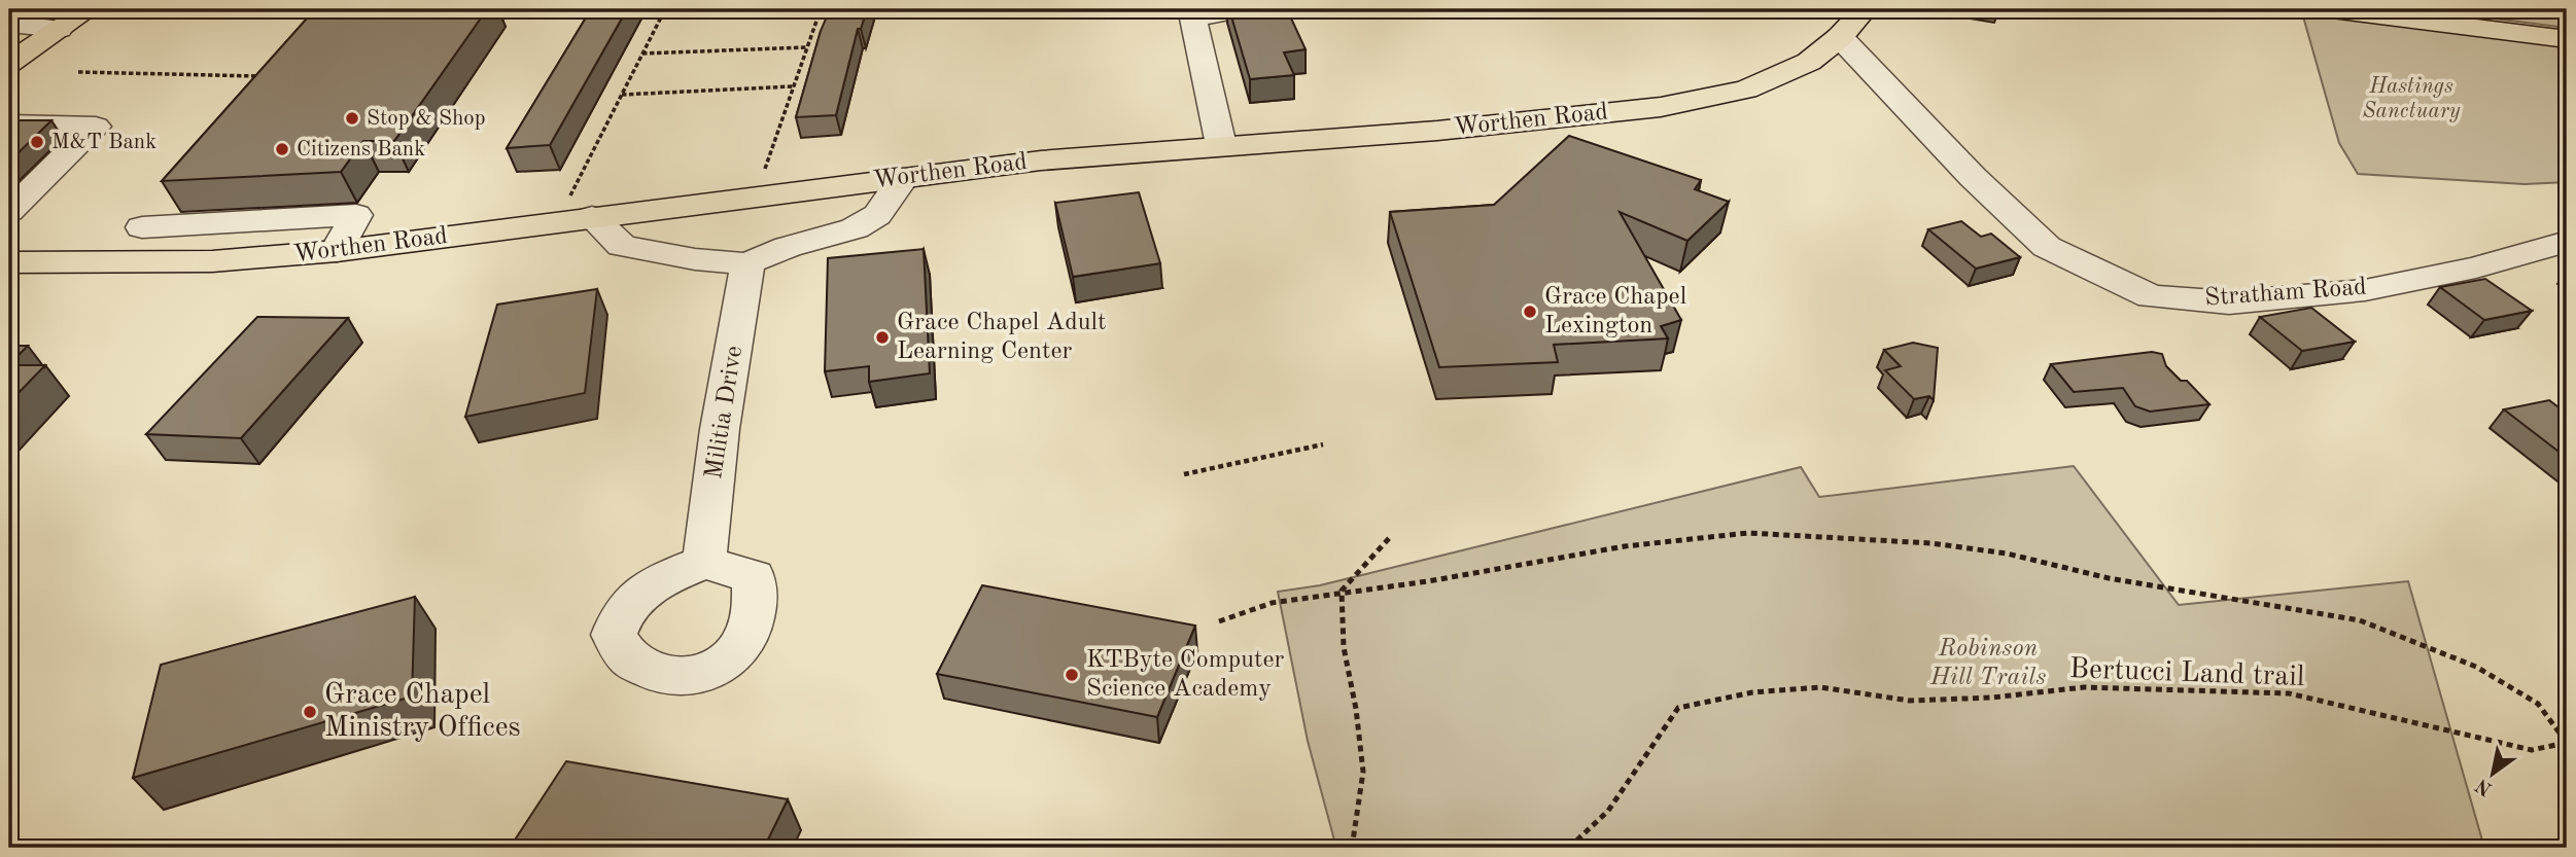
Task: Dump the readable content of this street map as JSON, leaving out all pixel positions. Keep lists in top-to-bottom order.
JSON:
{
  "streets": {
    "main road": ["Worthen Road"],
    "street": ["Stratham Road", "Militia Drive"],
    "path": ["Bertucci Land trail"]
  },
  "crossings": [
    ["Worthen Road", "Stratham Road"]
  ],
  "parks": ["Hastings Sanctuary", "Robinson Hill Trails"],
  "places": [
    "Stop & Shop",
    "M&T Bank",
    "Citizens Bank",
    "Grace Chapel Lexington",
    "Grace Chapel Adult Learning Center",
    "KTByte Computer Science Academy",
    "Grace Chapel Ministry Offices"
  ],
  "north": "bottom left"
}
